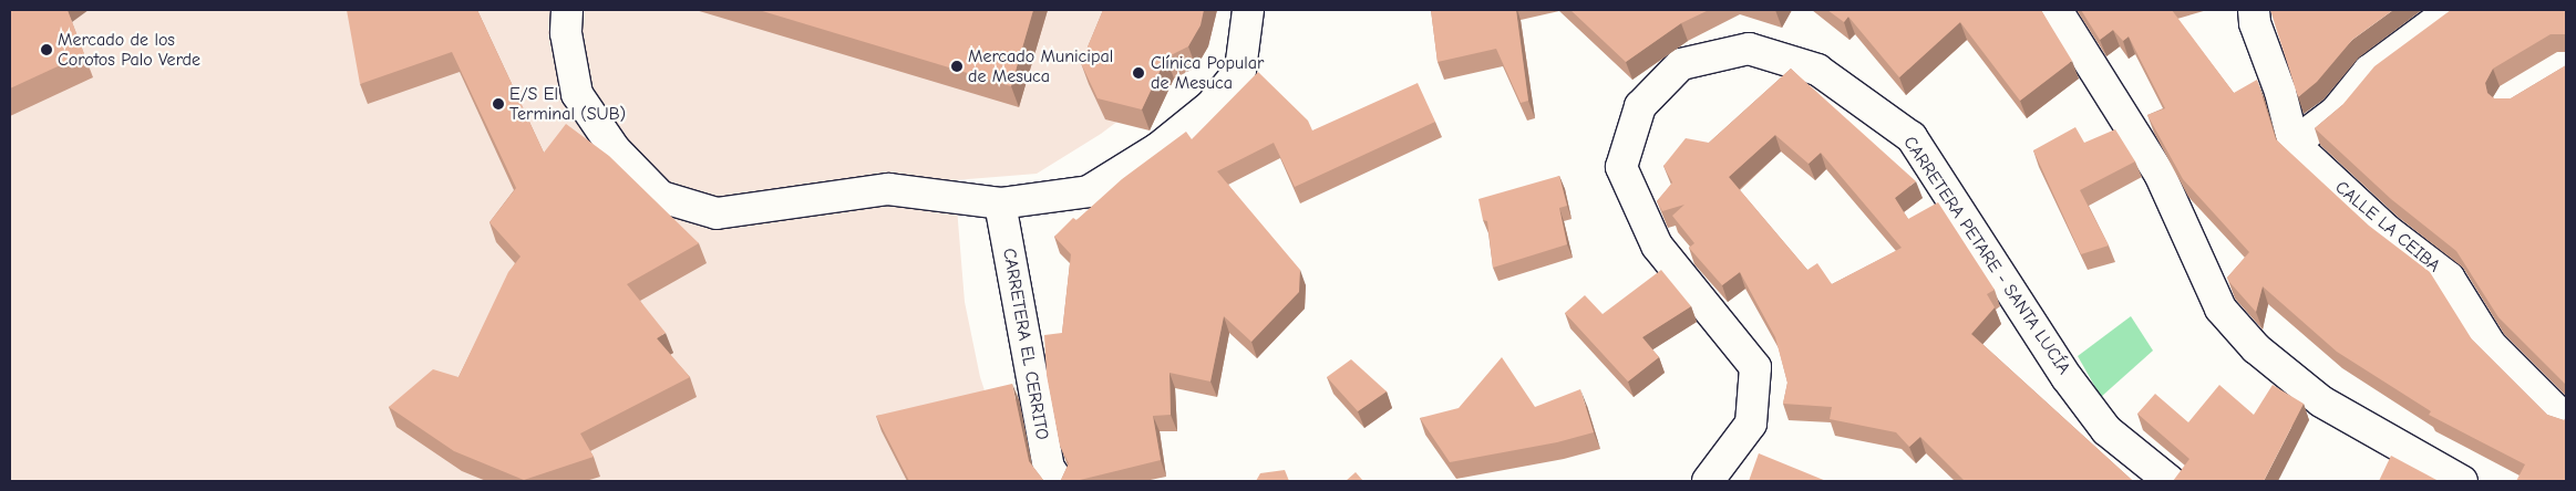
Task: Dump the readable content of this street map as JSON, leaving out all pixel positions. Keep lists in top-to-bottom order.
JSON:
{
  "streets": {
    "street": ["CALLE LA CEIBA", "CARRETERA PETARE - SANTA LUCÍA", "CARRETERA EL CERRITO"]
  },
  "places": [
    "Mercado de los Corotos Palo Verde",
    "Mercado Municipal de Mesuca",
    "Clínica Popular de Mesuca",
    "E/S El Terminal (SUB)"
  ]
}
